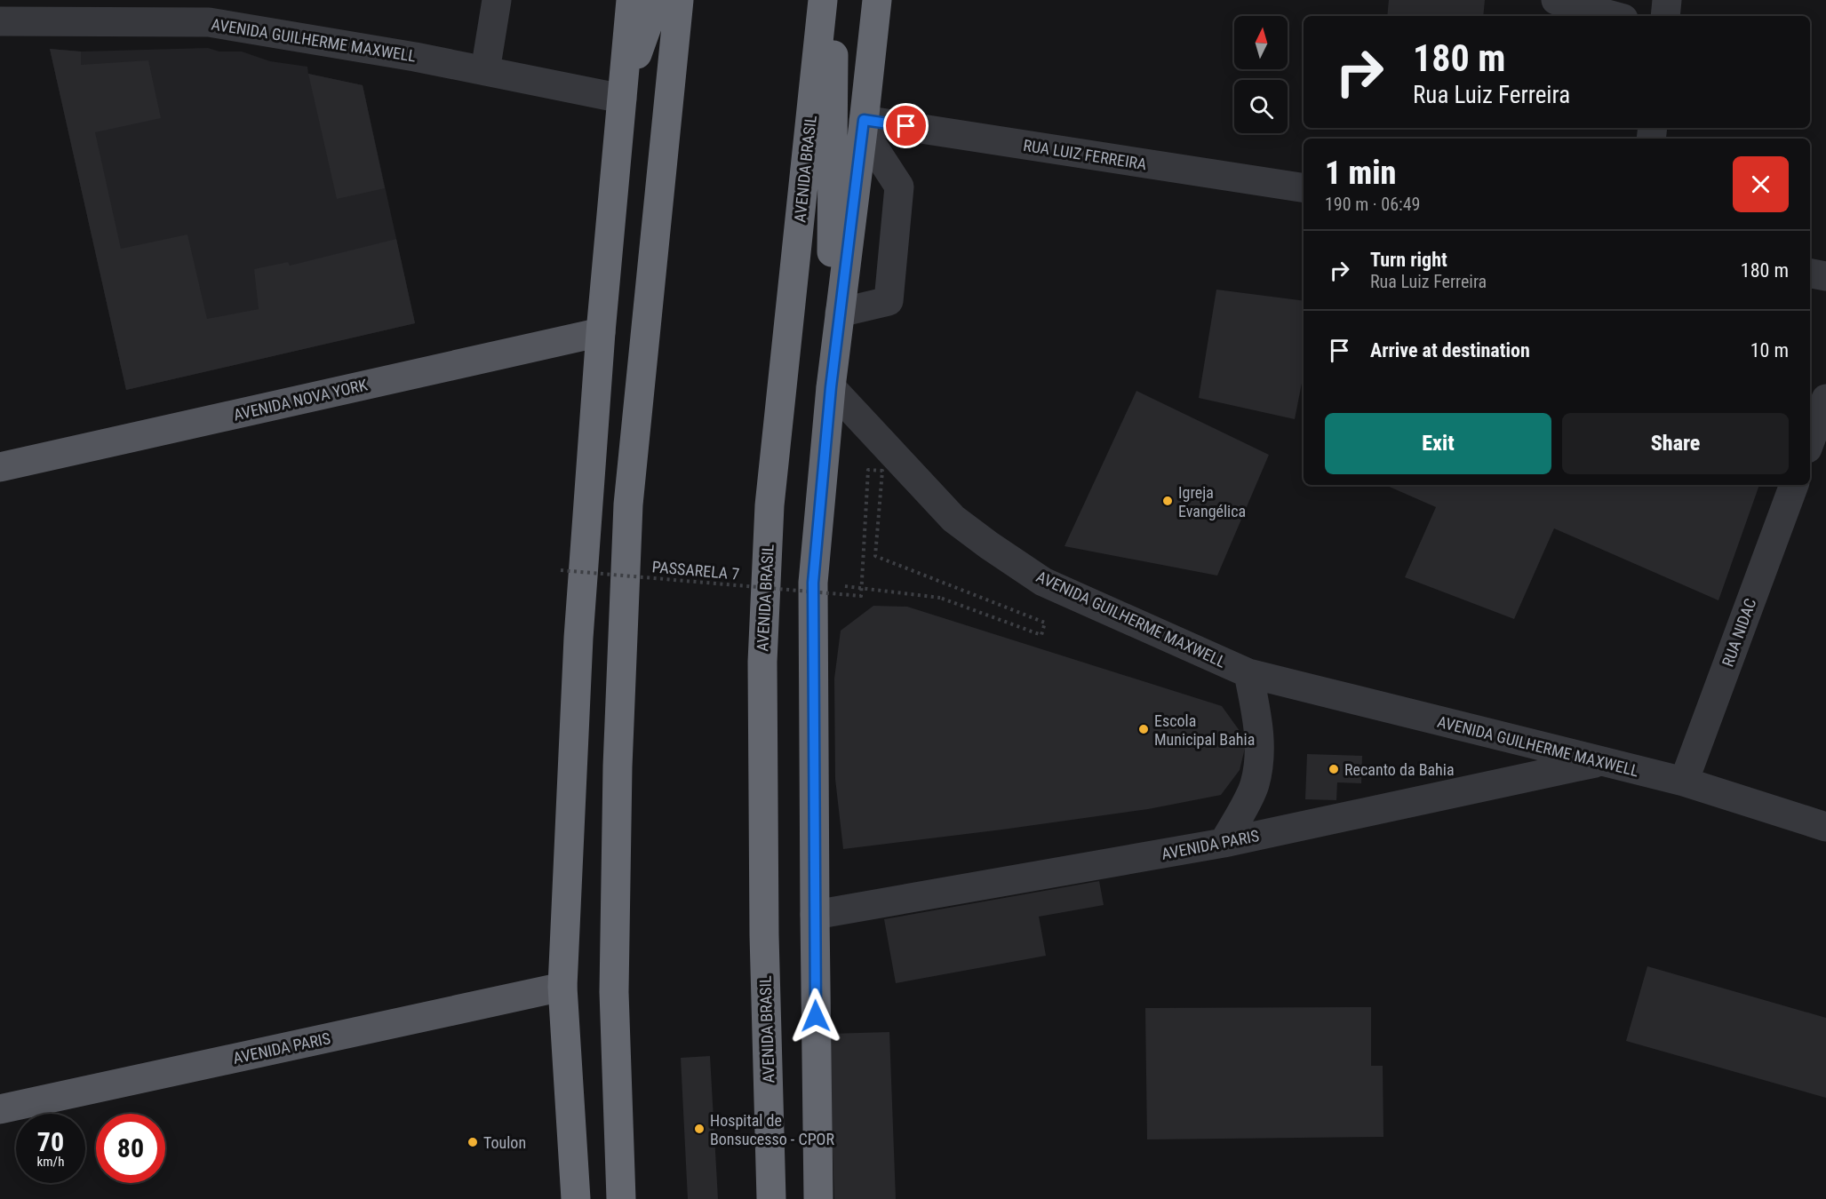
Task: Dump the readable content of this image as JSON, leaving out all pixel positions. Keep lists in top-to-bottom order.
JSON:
{
  "streets": {
    "highway": ["AVENIDA BRASIL"],
    "main road": ["AVENIDA NOVA YORK", "AVENIDA PARIS"],
    "street": ["AVENIDA GUILHERME MAXWELL", "RUA LUIZ FERREIRA", "RUA NIDAC"],
    "path": ["PASSARELA 7"]
  },
  "crossings": [
    ["AVENIDA GUILHERME MAXWELL", "RUA NIDAC"],
    ["AVENIDA GUILHERME MAXWELL", "AVENIDA PARIS"]
  ],
  "places": [
    "Igreja Evangélica",
    "Escola Municipal Bahia",
    "Recanto da Bahia",
    "Hospital de Bonsucesso - CPOR",
    "Toulon"
  ],
  "north": "top",
  "page": {
    "turn": ["180 m", "Rua Luiz Ferreira"],
    "heading": ["1 min", "190 m · 06:49"],
    "list": [
      {
        "name": "Turn right",
        "note": "Rua Luiz Ferreira",
        "value": "180 m"
      },
      {
        "name": "Arrive at destination",
        "value": "10 m"
      }
    ],
    "buttons": ["Exit", "Share"],
    "speed": "70 km/h",
    "limit": "80"
  }
}
